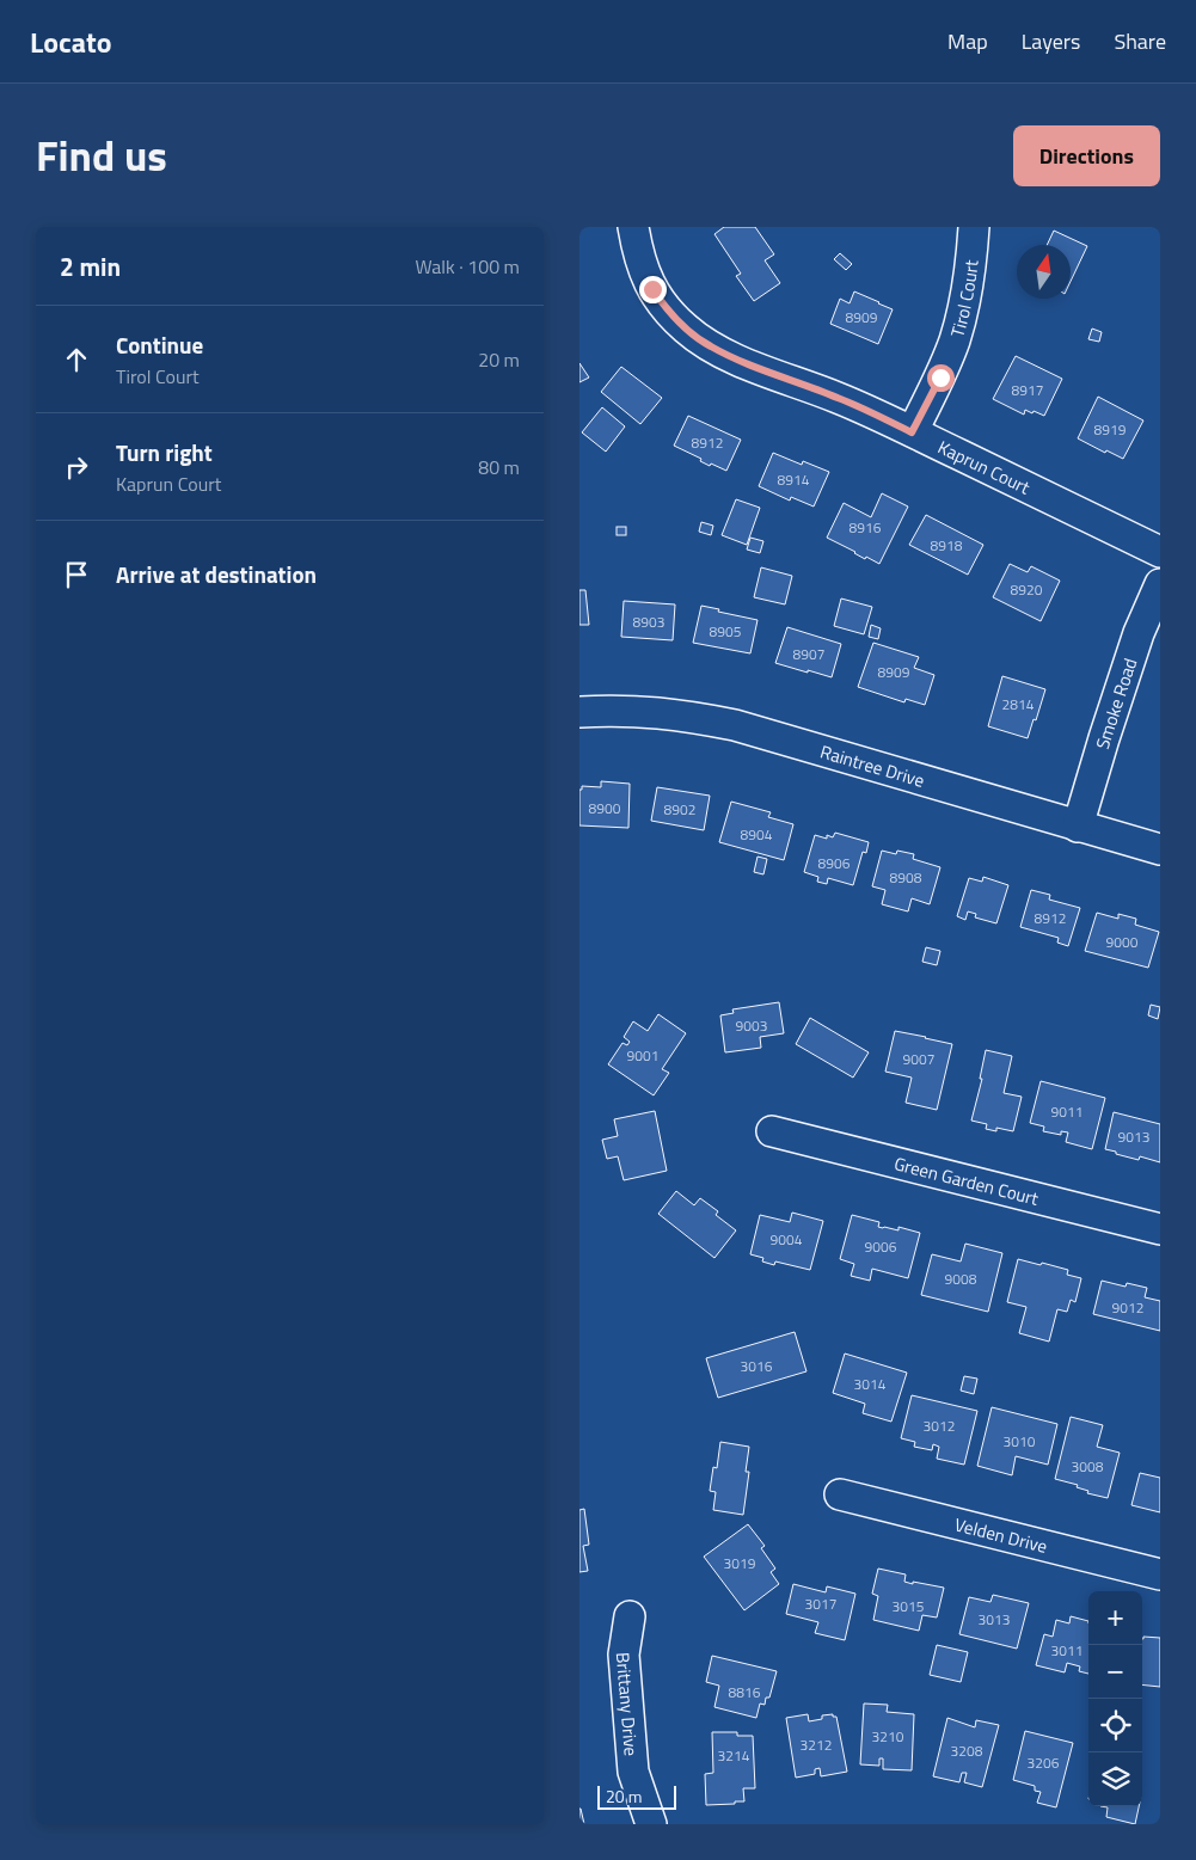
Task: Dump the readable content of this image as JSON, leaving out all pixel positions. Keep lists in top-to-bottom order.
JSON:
{
  "streets": {
    "street": [
      "Tirol Court",
      "Kaprun Court",
      "Smoke Road",
      "Raintree Drive",
      "Green Garden Court",
      "Velden Drive",
      "Brittany Drive"
    ]
  },
  "crossings": [
    ["Tirol Court", "Kaprun Court"],
    ["Smoke Road", "Raintree Drive"]
  ],
  "house_numbers": [
    "8909",
    "8917",
    "8919",
    "8912",
    "8914",
    "8916",
    "8918",
    "8920",
    "8903",
    "8905",
    "8907",
    "8909",
    "2814",
    "8900",
    "8902",
    "8904",
    "8906",
    "8908",
    "8912",
    "9000",
    "9003",
    "9001",
    "9007",
    "9011",
    "9013",
    "9004",
    "9006",
    "9008",
    "9012",
    "3016",
    "3014",
    "3012",
    "3010",
    "3008",
    "3019",
    "3017",
    "3015",
    "3013",
    "3011",
    "8816",
    "3210",
    "3212",
    "3208",
    "3214",
    "3206"
  ],
  "scale_bar": "20 m",
  "north": "top",
  "page": {
    "header": "Locato",
    "nav": ["Map", "Layers", "Share"],
    "title": "Find us",
    "buttons": "Directions",
    "heading": ["2 min", "Walk · 100 m"],
    "list": [
      ["Continue", "Tirol Court", "20 m"],
      ["Turn right", "Kaprun Court", "80 m"],
      "Arrive at destination"
    ],
    "map_buttons": ["+", "−"],
    "scale": "20 m"
  }
}
